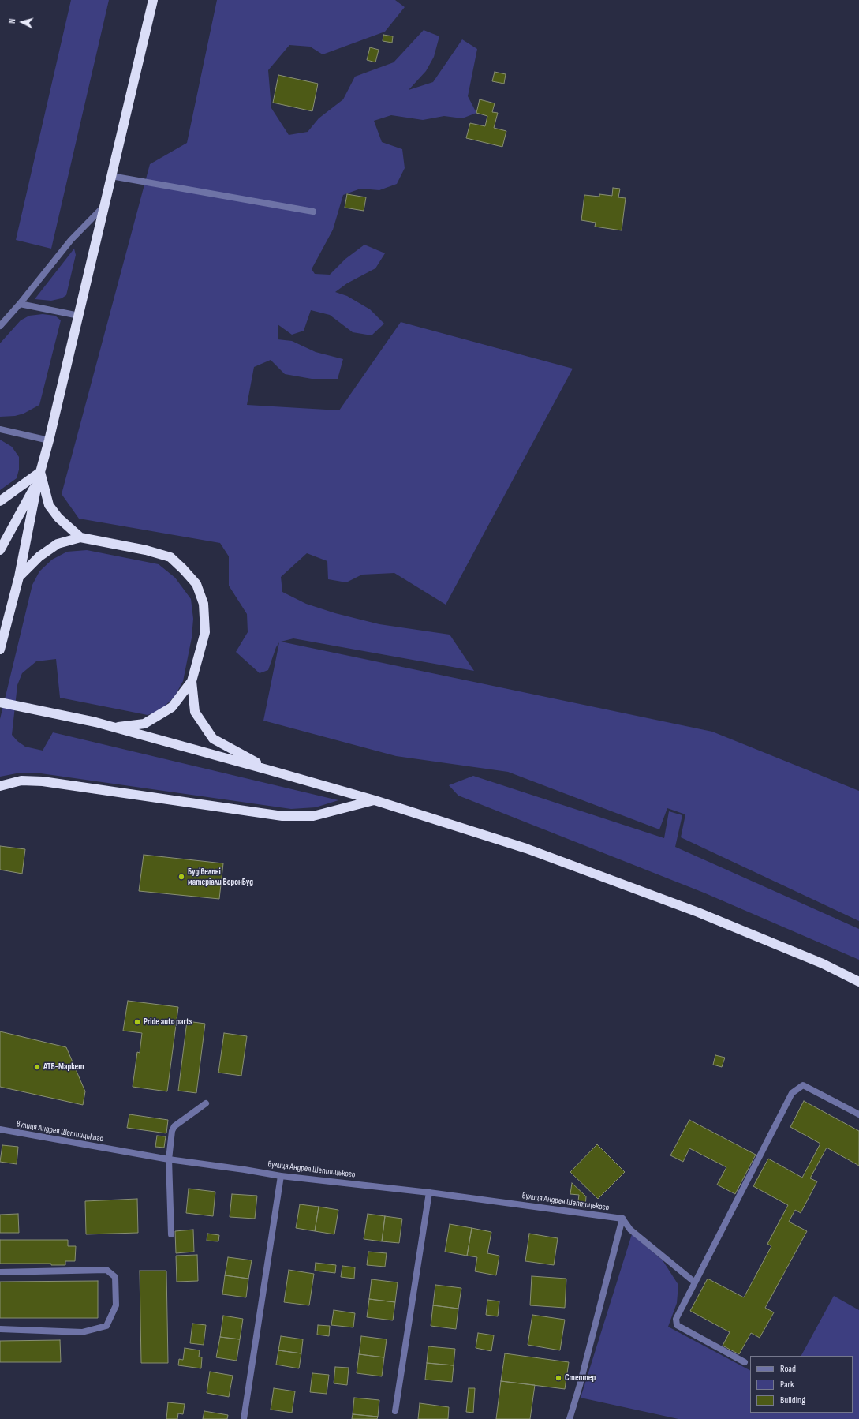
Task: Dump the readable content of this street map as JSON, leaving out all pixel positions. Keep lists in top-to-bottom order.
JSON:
{
  "streets": {
    "street": ["вулиця Андрея Шептицького"]
  },
  "places": [
    "Будівельні матеріали ВоронБуд",
    "Pride auto parts",
    "ATБ-Маркет",
    "Стептер"
  ],
  "legend": ["Road", "Park", "Building"],
  "north": "left"
}
